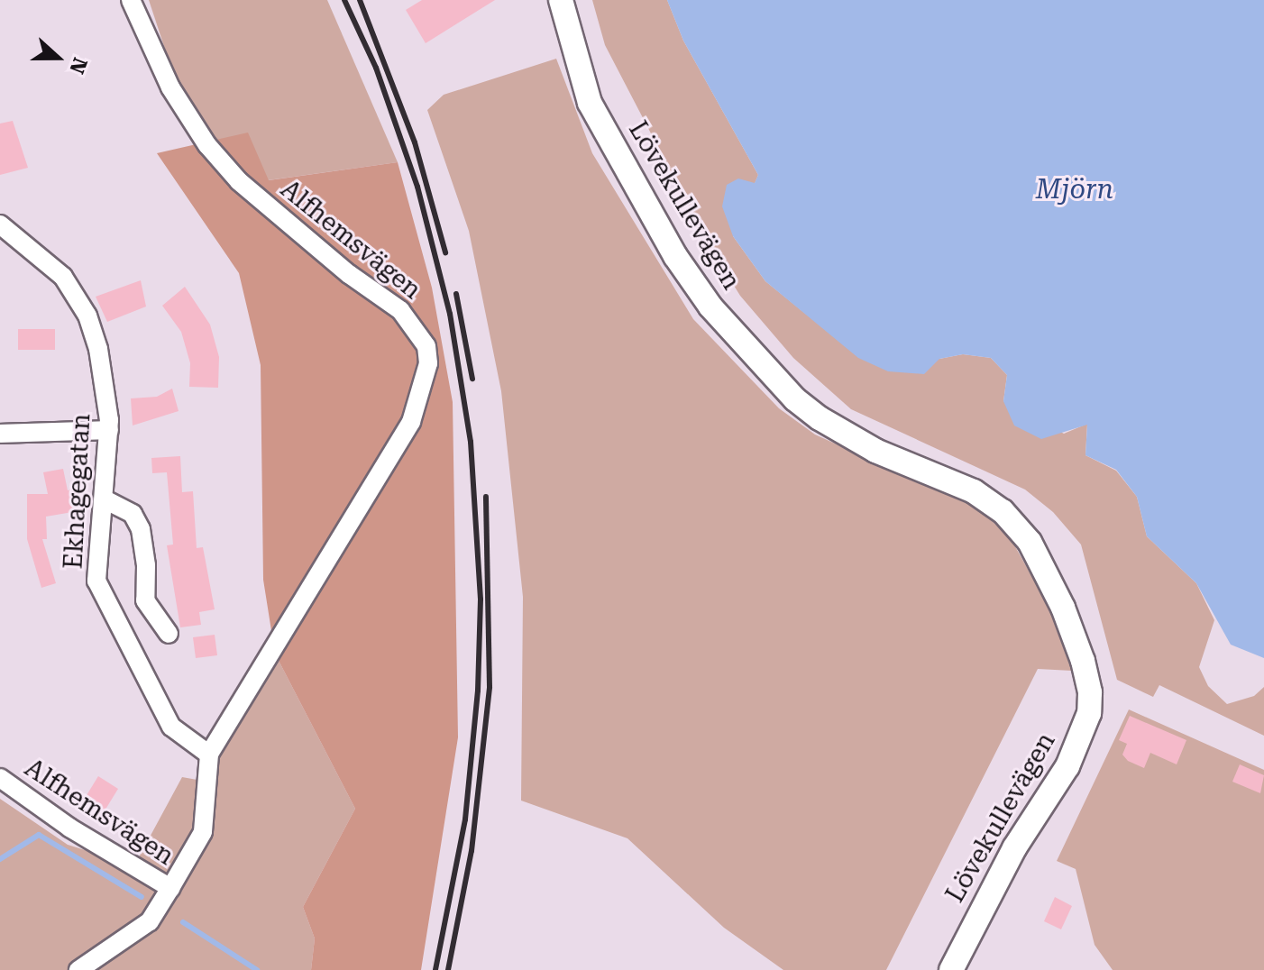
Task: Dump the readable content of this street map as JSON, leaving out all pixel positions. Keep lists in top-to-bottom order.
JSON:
{
  "streets": {
    "street": ["Lövekullevägen", "Alfhemsvägen", "Ekhagegatan"]
  },
  "crossings": [
    ["Alfhemsvägen", "Ekhagegatan"]
  ],
  "water": ["Mjörn"],
  "north": "right"
}
